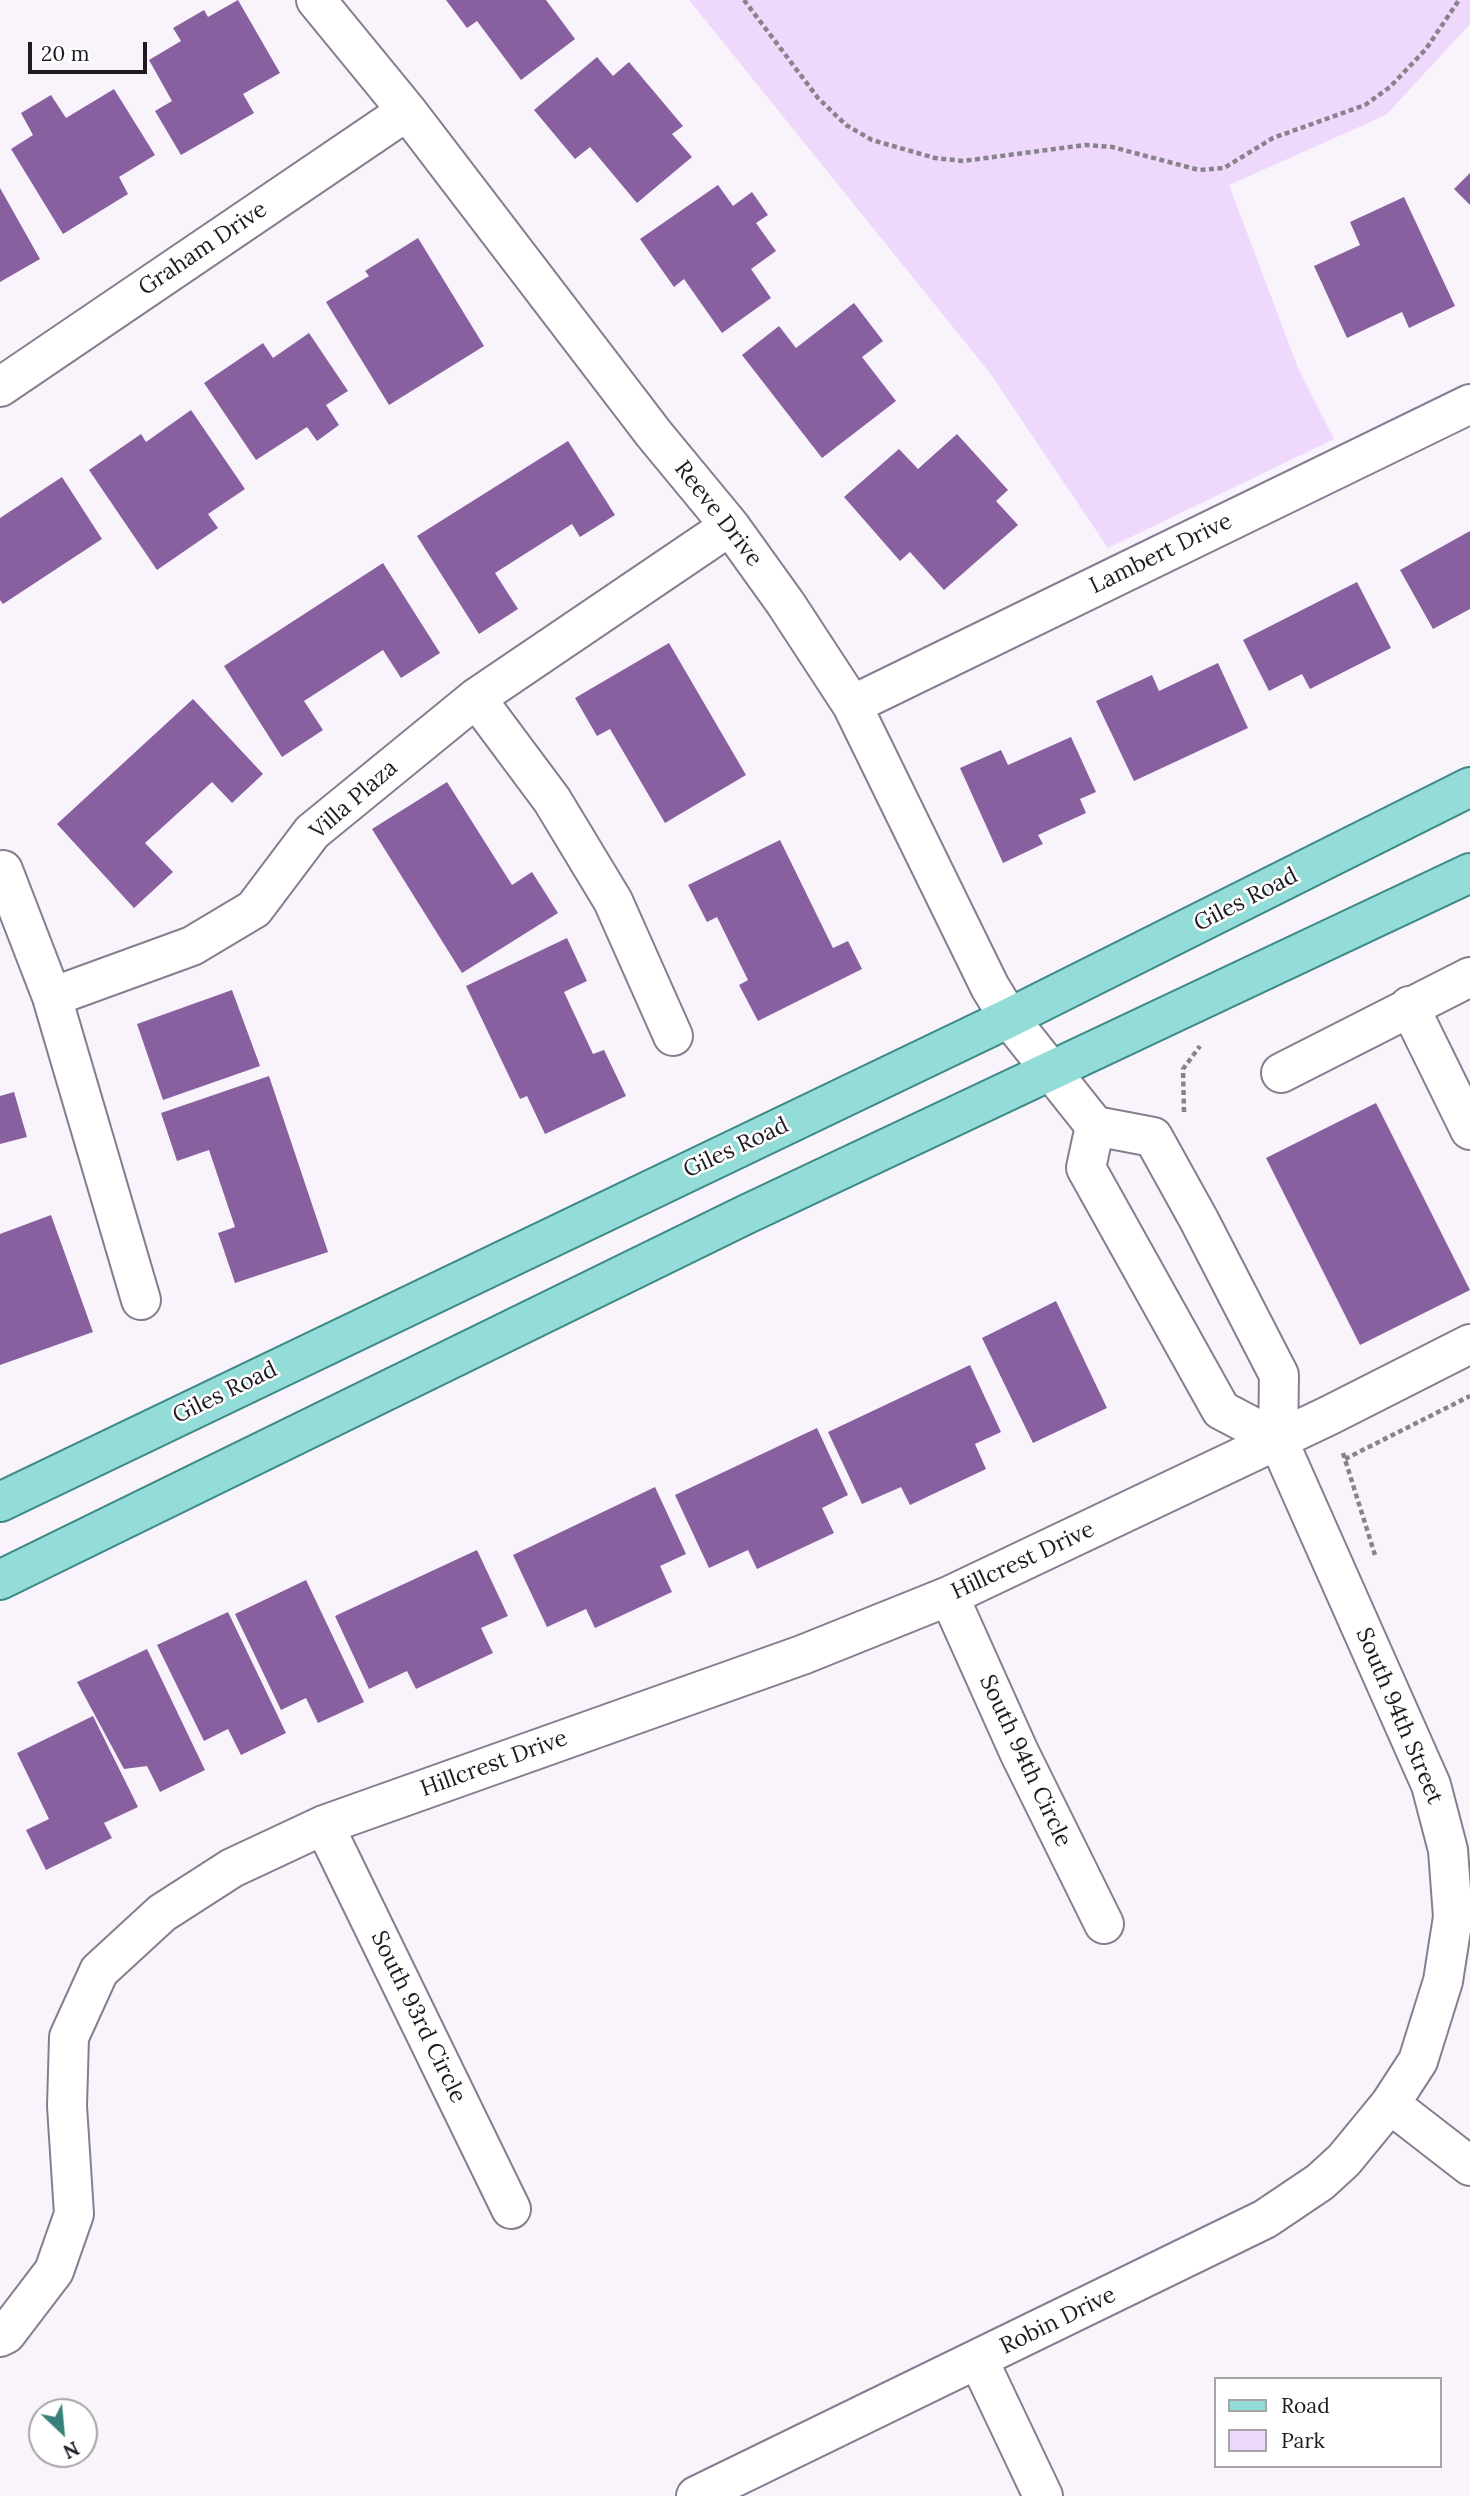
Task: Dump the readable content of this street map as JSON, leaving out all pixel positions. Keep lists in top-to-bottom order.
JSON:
{
  "streets": {
    "main road": ["Giles Road"],
    "street": [
      "Graham Drive",
      "Reeve Drive",
      "Lambert Drive",
      "Villa Plaza",
      "Hillcrest Drive",
      "South 94th Street",
      "South 94th Circle",
      "South 93rd Circle",
      "Robin Drive"
    ]
  },
  "crossings": [
    ["Graham Drive", "Reeve Drive"],
    ["Reeve Drive", "Lambert Drive"],
    ["Reeve Drive", "Villa Plaza"],
    ["Reeve Drive", "Giles Road"],
    ["Hillcrest Drive", "South 94th Street"],
    ["Hillcrest Drive", "South 94th Circle"],
    ["Hillcrest Drive", "South 93rd Circle"],
    ["South 94th Street", "Robin Drive"]
  ],
  "legend": ["Road", "Park"],
  "scale_bar": "20 m",
  "north": "bottom right"
}
